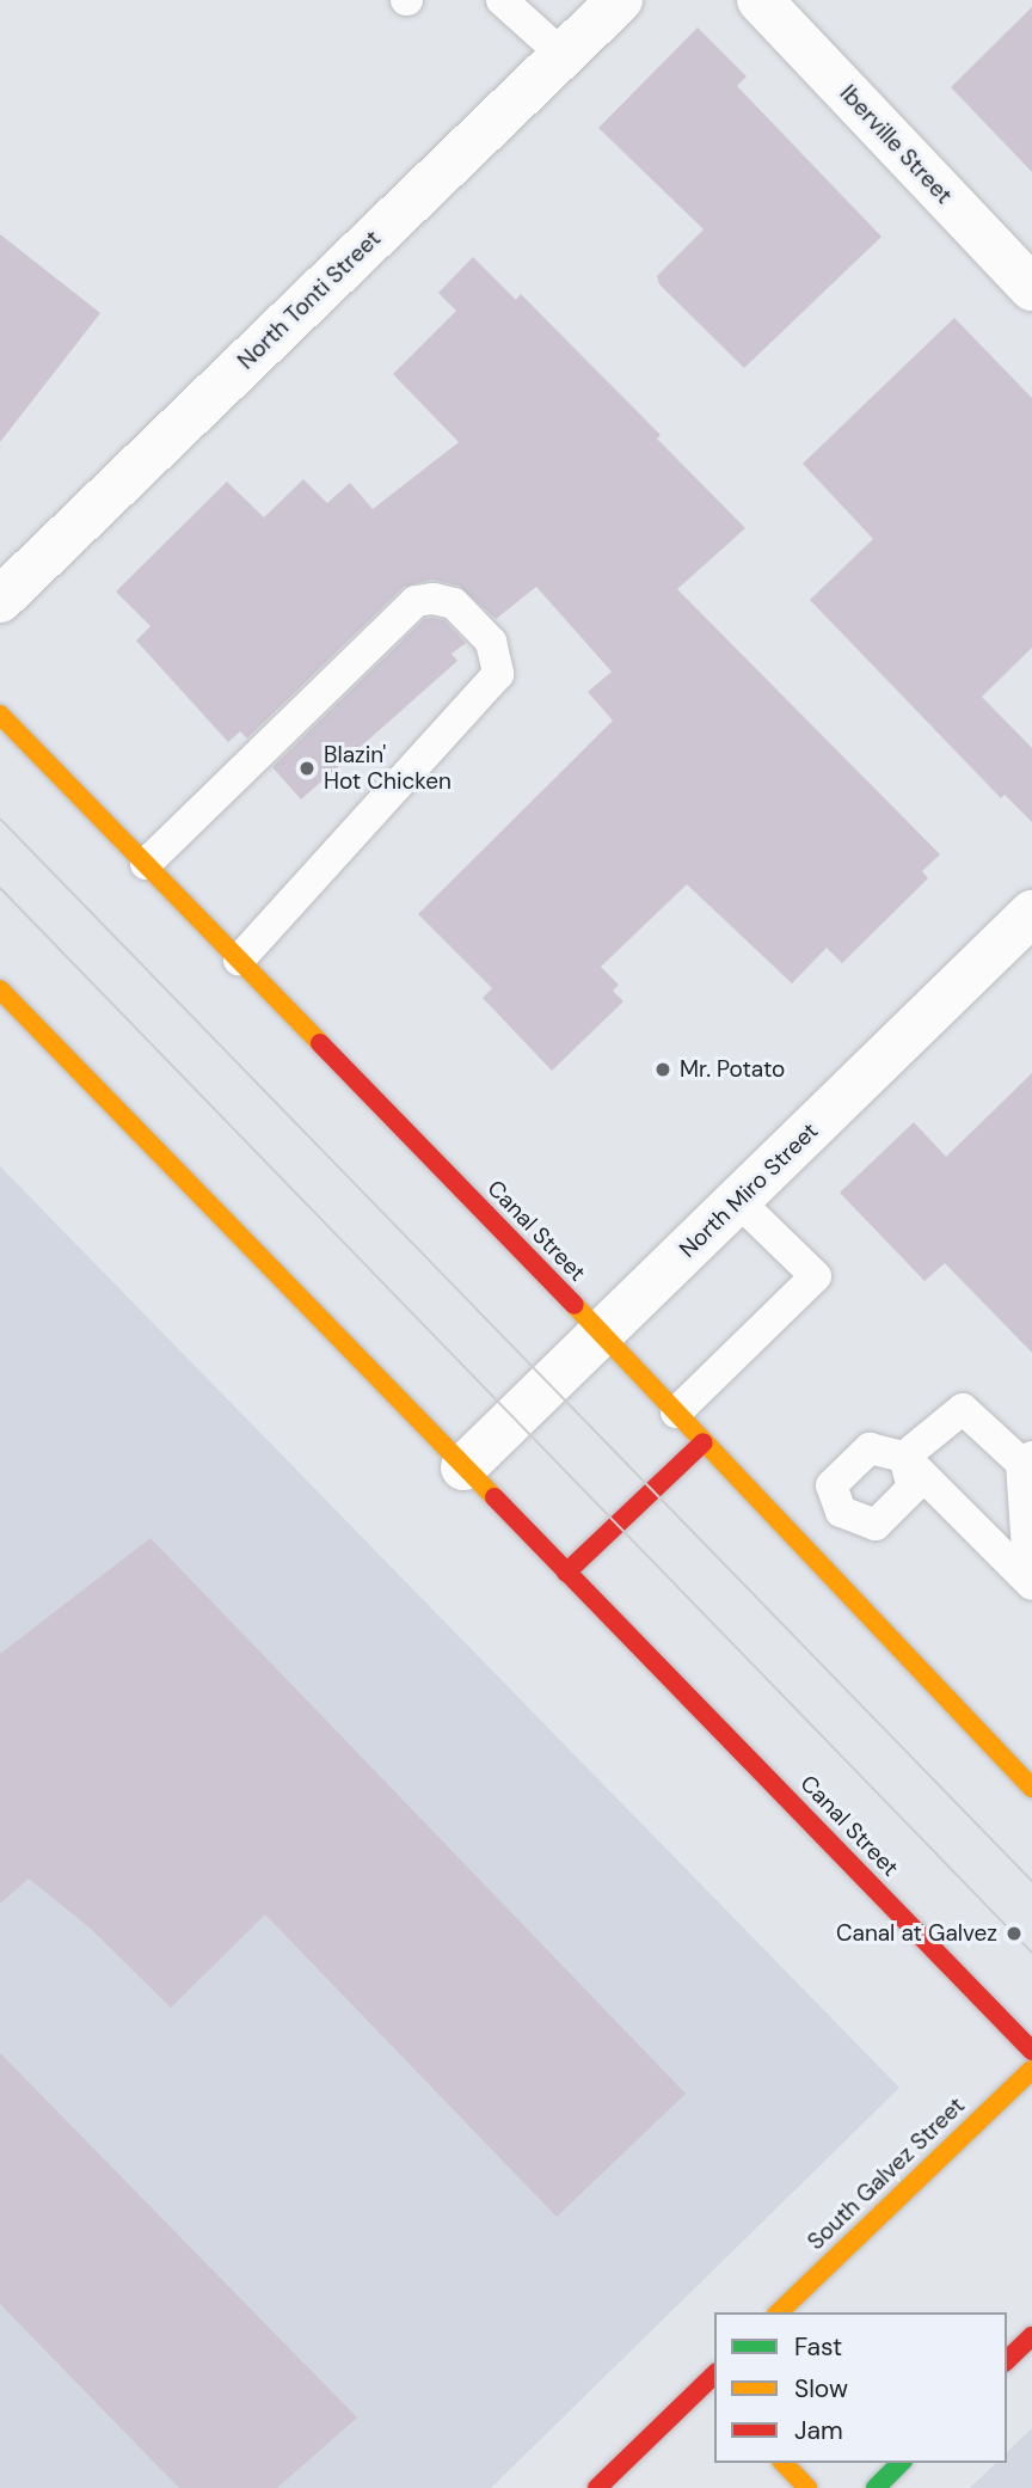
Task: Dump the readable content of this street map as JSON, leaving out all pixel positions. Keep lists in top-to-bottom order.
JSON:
{
  "streets": {
    "main road": ["Canal Street", "South Galvez Street"],
    "street": ["Iberville Street", "North Tonti Street", "North Miro Street"]
  },
  "crossings": [
    ["North Miro Street", "Canal Street"]
  ],
  "places": ["Blazin' Hot Chicken", "Mr. Potato", "Canal at Galvez"],
  "legend": ["Fast", "Slow", "Jam"]
}
